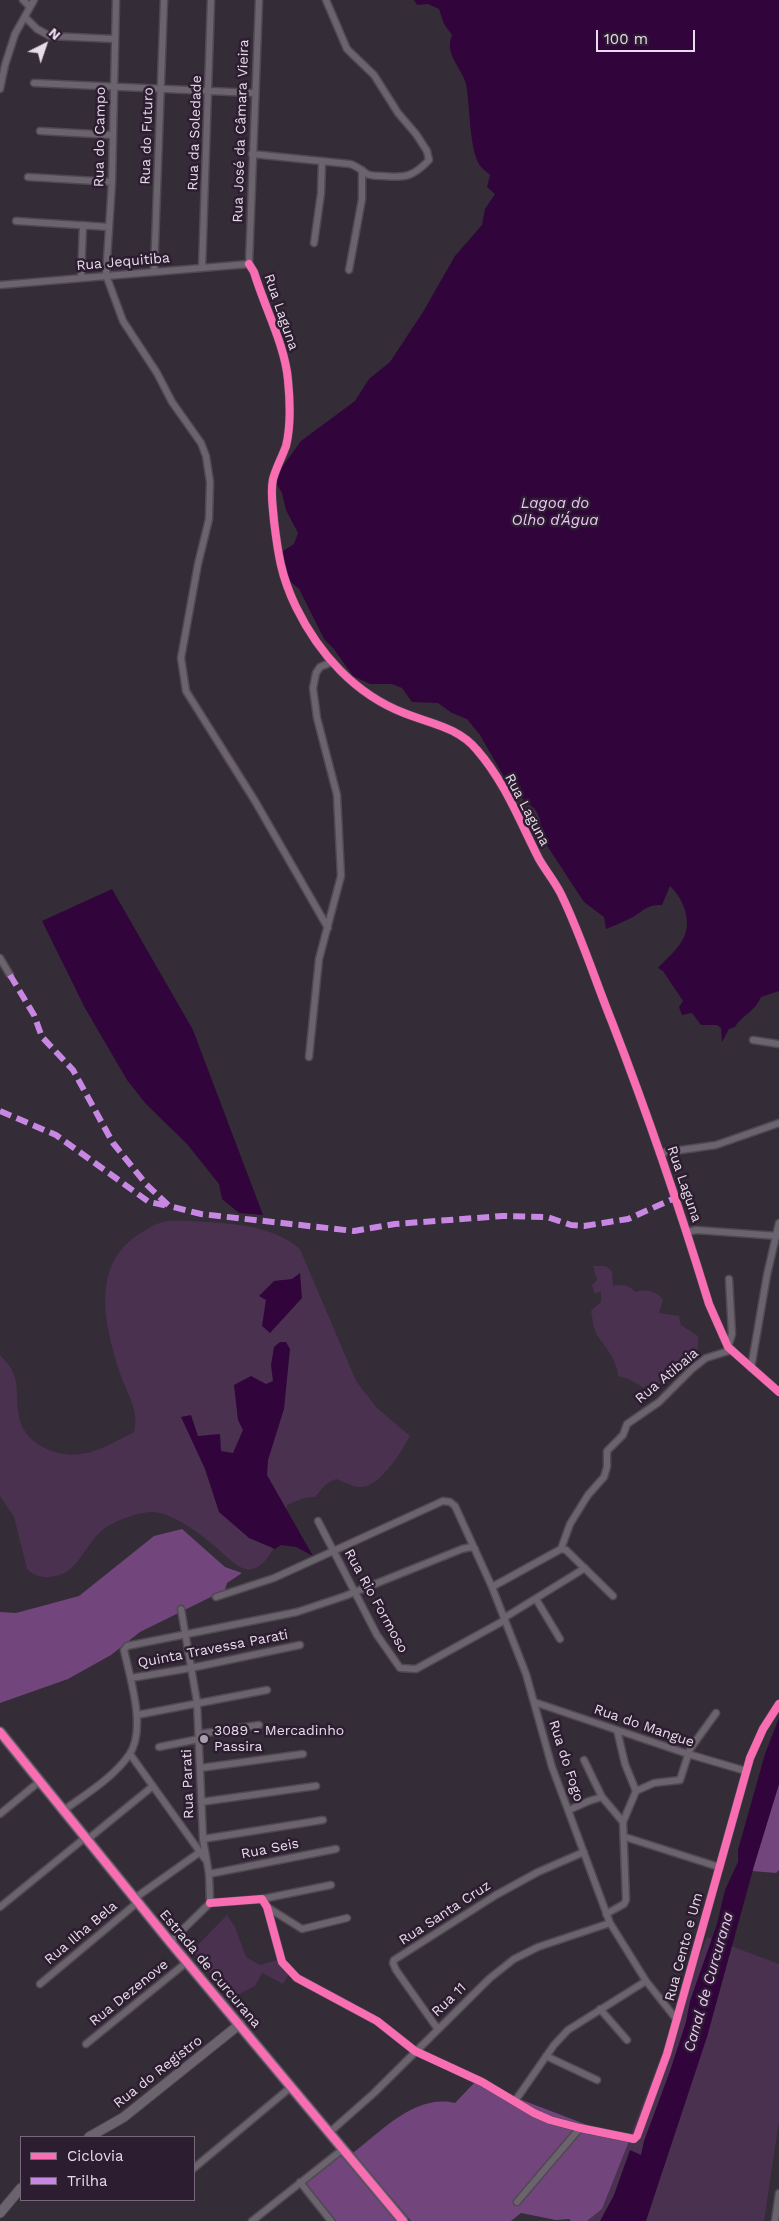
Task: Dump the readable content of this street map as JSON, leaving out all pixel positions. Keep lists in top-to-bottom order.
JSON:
{
  "streets": {
    "main road": ["Estrada de Curcurana"],
    "street": [
      "Rua José da Câmara Vieira",
      "Rua da Soledade",
      "Rua do Futuro",
      "Rua do Campo",
      "Rua Jequitiba",
      "Rua Laguna",
      "Rua Atibaia",
      "Rua Rio Formoso",
      "Quinta Travessa Parati",
      "Rua do Mangue",
      "Rua do Fogo",
      "Rua Parati",
      "Rua Seis",
      "Rua Santa Cruz",
      "Rua Ilha Bela",
      "Rua Cento e Um",
      "Rua Dezenove",
      "Rua 11",
      "Rua do Registro"
    ]
  },
  "crossings": [
    ["Rua José da Câmara Vieira", "Rua Jequitiba"],
    ["Rua José da Câmara Vieira", "Rua Laguna"],
    ["Rua da Soledade", "Rua Jequitiba"],
    ["Rua do Futuro", "Rua Jequitiba"],
    ["Rua do Campo", "Rua Jequitiba"],
    ["Rua Jequitiba", "Rua Laguna"],
    ["Rua Laguna", "Rua Atibaia"],
    ["Rua Rio Formoso", "Rua do Fogo"],
    ["Quinta Travessa Parati", "Rua Parati"],
    ["Rua do Mangue", "Rua do Fogo"],
    ["Rua do Mangue", "Rua Cento e Um"],
    ["Rua do Fogo", "Rua Santa Cruz"],
    ["Rua do Fogo", "Rua Cento e Um"],
    ["Rua do Fogo", "Rua 11"],
    ["Rua Parati", "Rua Seis"],
    ["Rua Santa Cruz", "Rua 11"],
    ["Rua Ilha Bela", "Estrada de Curcurana"],
    ["Estrada de Curcurana", "Rua Dezenove"],
    ["Estrada de Curcurana", "Rua 11"],
    ["Estrada de Curcurana", "Rua do Registro"]
  ],
  "water": ["Lagoa do Olho d'Água", "Canal de Curcurana"],
  "places": ["3089 - Mercadinho Passira"],
  "legend": ["Ciclovia", "Trilha"],
  "scale_bar": "100 m",
  "north": "top right"
}
